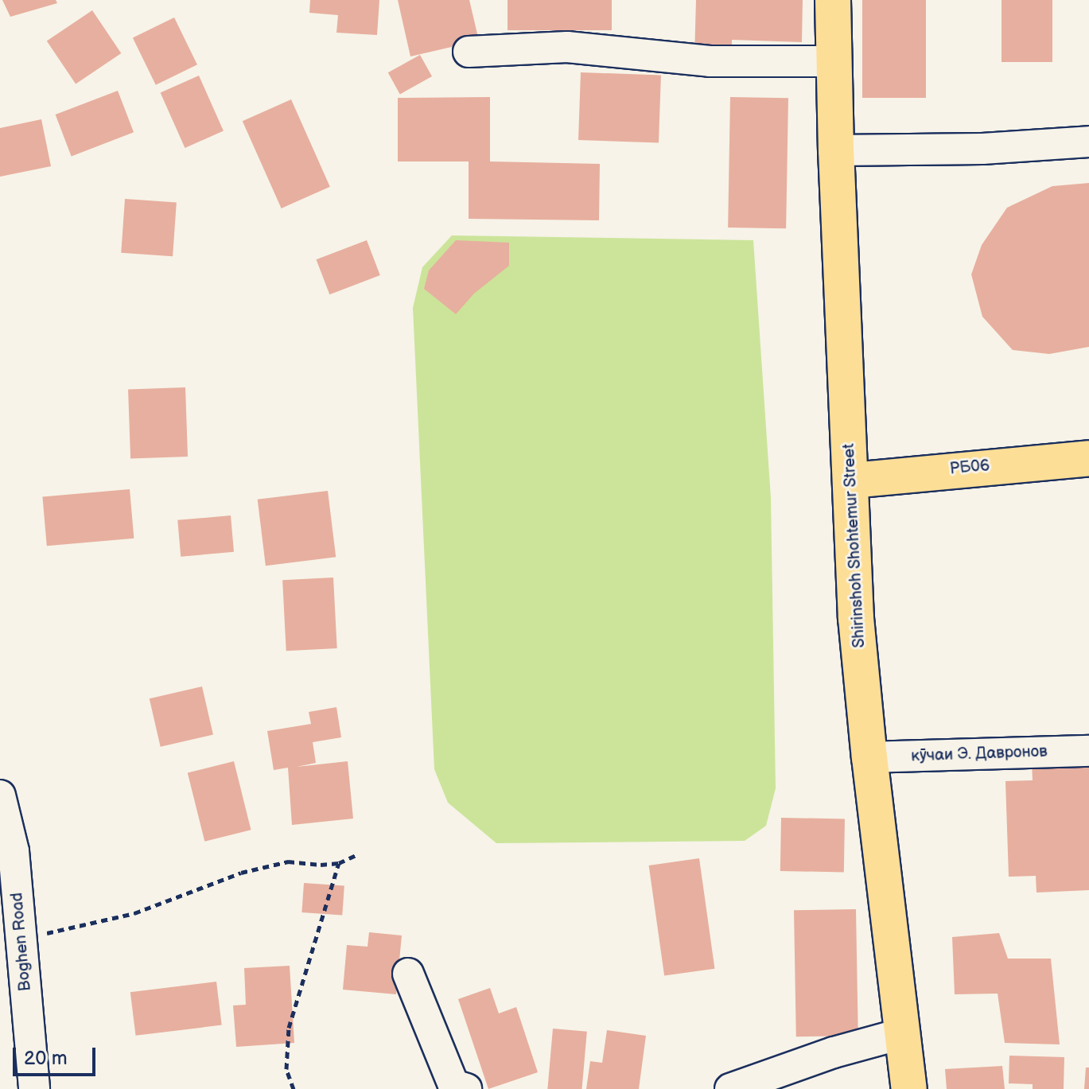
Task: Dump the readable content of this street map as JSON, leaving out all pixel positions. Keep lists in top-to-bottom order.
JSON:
{
  "streets": {
    "main road": ["РБ06", "Shirinshoh Shohtemur Street"],
    "street": ["кӯчаи Э. Давронов", "Boghen Road"]
  },
  "crossings": [
    ["РБ06", "Shirinshoh Shohtemur Street"],
    ["Shirinshoh Shohtemur Street", "кӯчаи Э. Давронов"]
  ],
  "scale_bar": "20 m"
}
